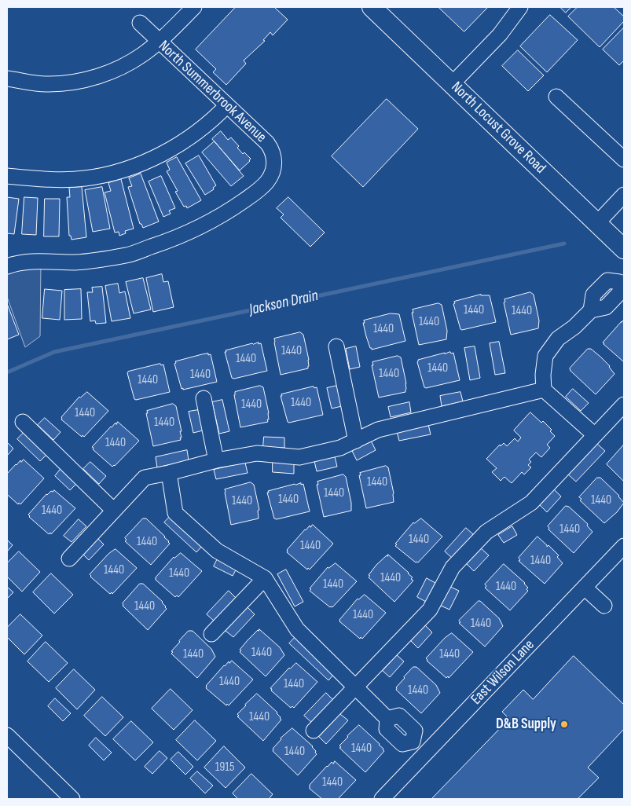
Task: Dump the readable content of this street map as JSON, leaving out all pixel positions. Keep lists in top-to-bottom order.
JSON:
{
  "streets": {
    "main road": ["North Locust Grove Road"],
    "street": ["North Summerbrook Avenue", "East Wilson Lane"]
  },
  "water": ["Jackson Drain"],
  "places": ["D&B Supply"],
  "house_numbers": [
    "1440",
    "1440",
    "1440",
    "1440",
    "1440",
    "1440",
    "1440",
    "1440",
    "1440",
    "1440",
    "1440",
    "1440",
    "1440",
    "1440",
    "1440",
    "1440",
    "1440",
    "1440",
    "1440",
    "1440",
    "1440",
    "1440",
    "1440",
    "1440",
    "1440",
    "1440",
    "1440",
    "1440",
    "1440",
    "1440",
    "1440",
    "1440",
    "1440",
    "1440",
    "1440",
    "1440",
    "1440",
    "1440",
    "1440",
    "1440",
    "1440",
    "1440",
    "1440",
    "1915",
    "1440"
  ]
}
